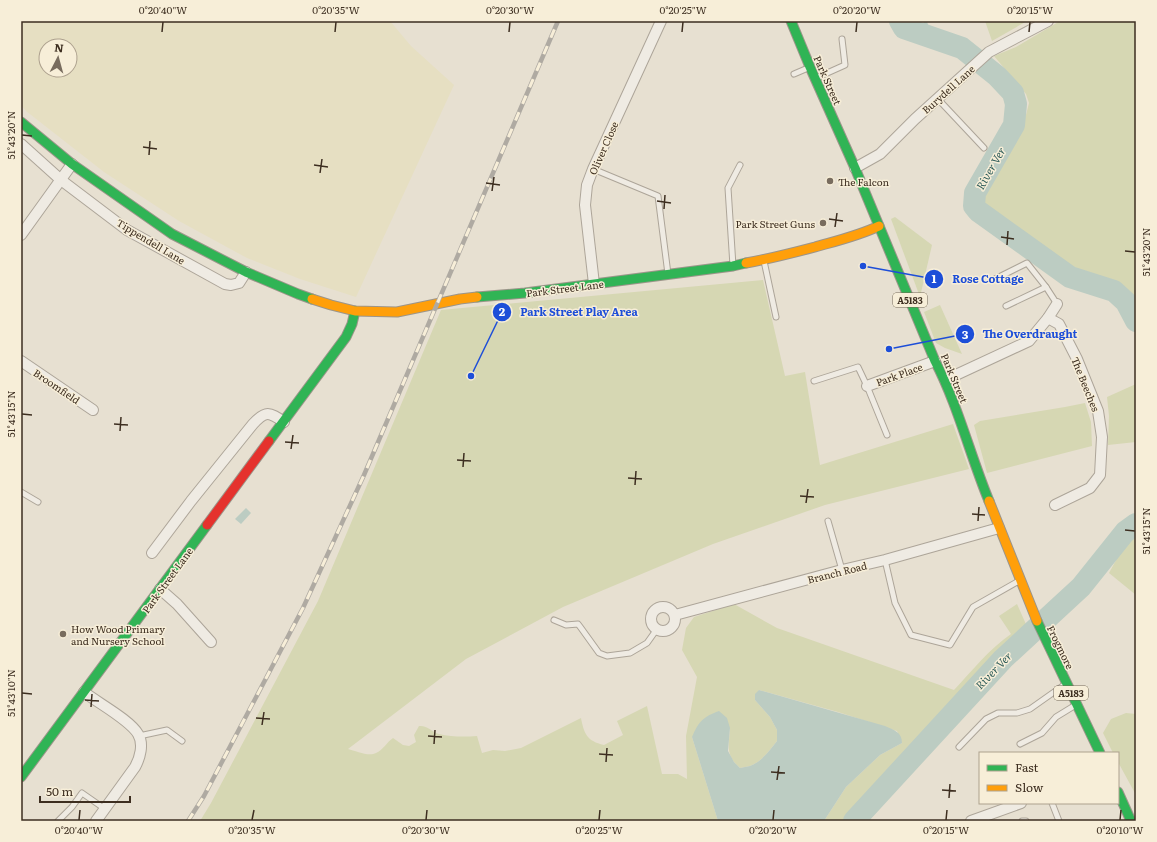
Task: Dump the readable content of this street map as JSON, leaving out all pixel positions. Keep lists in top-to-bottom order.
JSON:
{
  "streets": {
    "street": [
      "Park Street",
      "Burydell Lane",
      "Oliver Close",
      "Tippendell Lane",
      "Park Street Lane",
      "A5183",
      "Park Place",
      "The Beeches",
      "Broomfield",
      "Branch Road",
      "Frogmore"
    ]
  },
  "crossings": [
    ["Park Street", "Burydell Lane"],
    ["Park Street", "Park Street Lane"],
    ["Park Street", "Park Place"],
    ["Park Street", "Branch Road"],
    ["Park Street", "Frogmore"],
    ["Oliver Close", "Park Street Lane"],
    ["Tippendell Lane", "Park Street Lane"]
  ],
  "water": ["River Ver"],
  "places": [
    "The Falcon",
    "Park Street Guns",
    "Rose Cottage",
    "The Overdraught",
    "Park Street Play Area",
    "How Wood Primary and Nursery School"
  ],
  "legend": ["Fast", "Slow"],
  "scale_bar": "50 m",
  "north": "top",
  "coordinates": [
    "0°20'40\"W",
    "0°20'35\"W",
    "0°20'30\"W",
    "0°20'25\"W",
    "0°20'20\"W",
    "0°20'15\"W",
    "51°43'20\"N",
    "51°43'15\"N",
    "51°43'10\"N",
    "0°20'10\"W"
  ]
}
